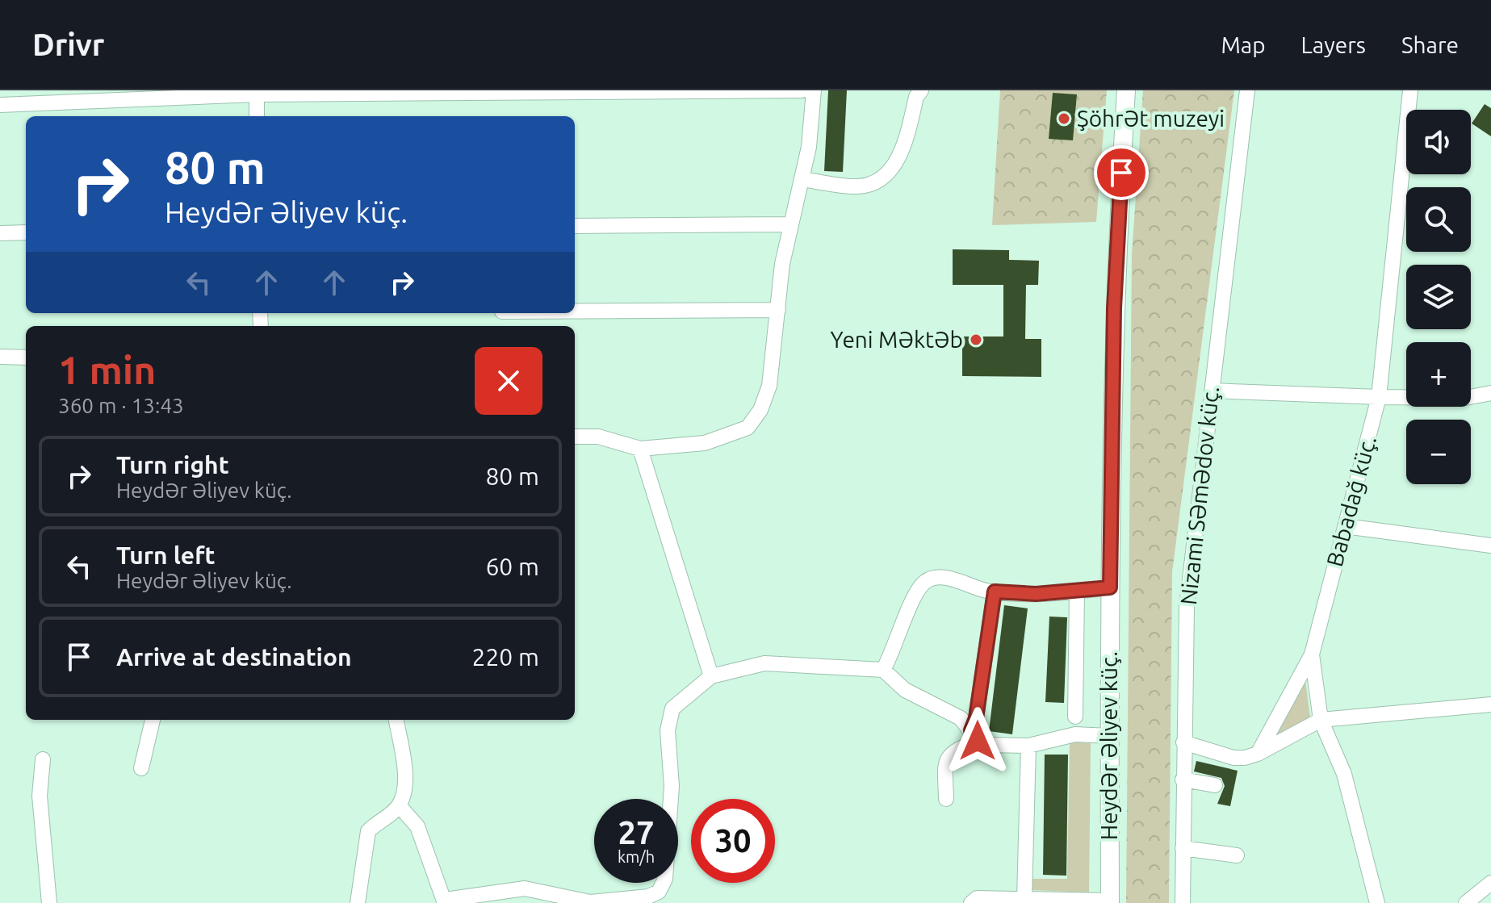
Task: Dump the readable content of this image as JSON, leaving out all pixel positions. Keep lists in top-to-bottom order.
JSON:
{
  "streets": {
    "main road": ["Heydər Əliyev küç."],
    "street": ["Nizami Səmədov küç.", "Babadağ küç."]
  },
  "places": ["Şöhrət muzeyi", "Yeni Məktəb"],
  "page": {
    "header": "Drivr",
    "nav": ["Map", "Layers", "Share"],
    "map_buttons": ["+", "−"],
    "turn": ["80 m", "Heydər Əliyev küç."],
    "heading": ["1 min", "360 m · 13:43"],
    "list": [
      {
        "name": "Turn right",
        "note": "Heydər Əliyev küç.",
        "value": "80 m"
      },
      {
        "name": "Turn left",
        "note": "Heydər Əliyev küç.",
        "value": "60 m"
      },
      {
        "name": "Arrive at destination",
        "value": "220 m"
      }
    ],
    "speed": "27 km/h",
    "limit": "30"
  }
}
